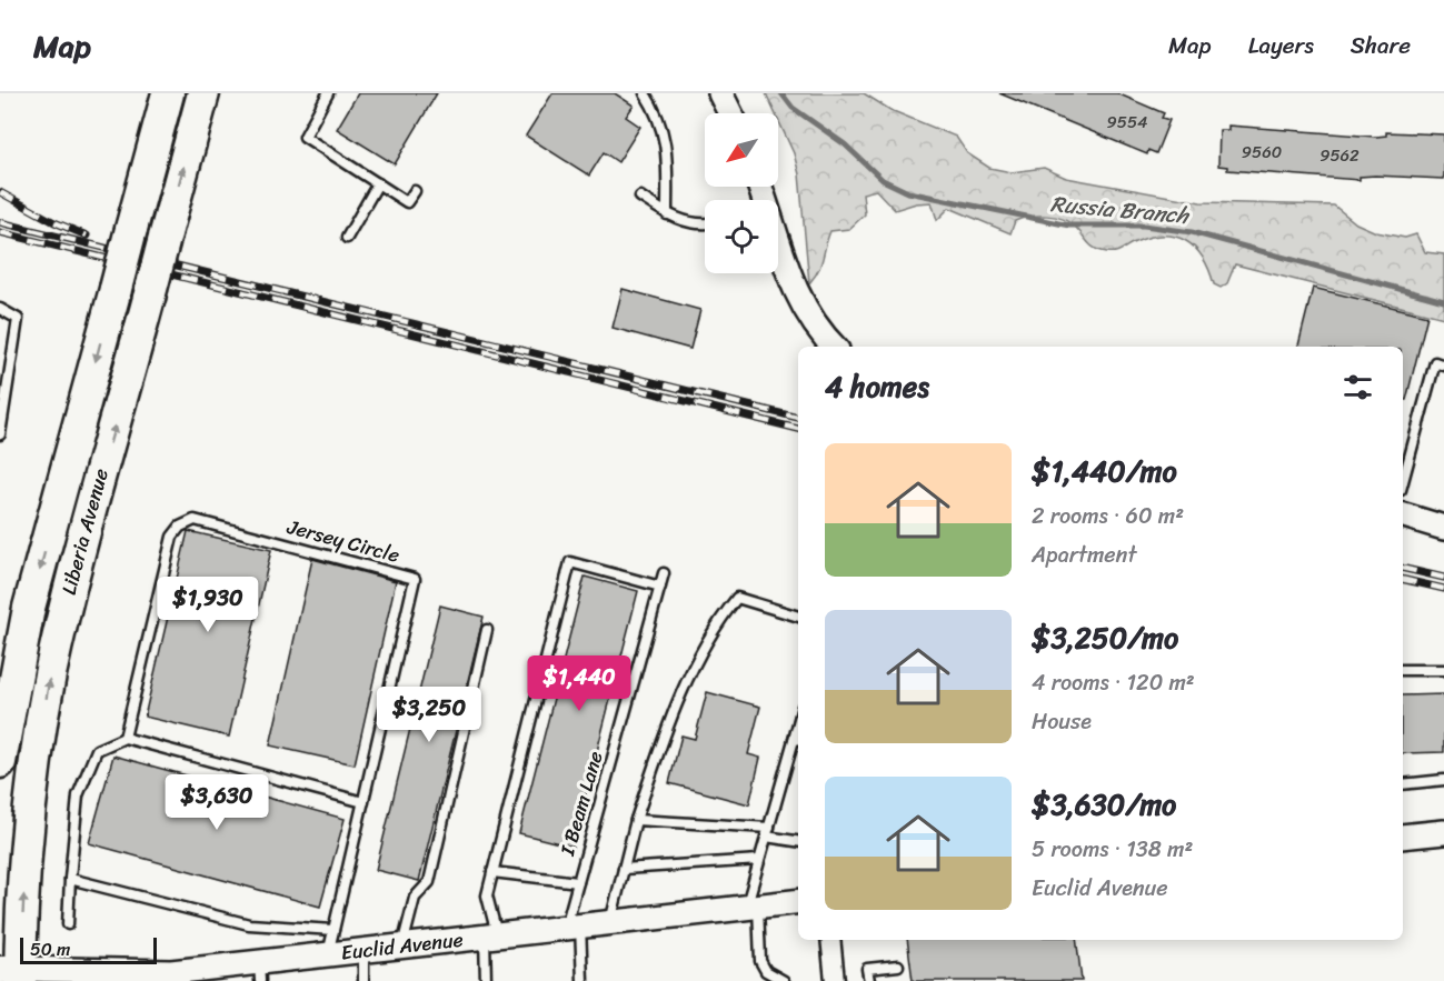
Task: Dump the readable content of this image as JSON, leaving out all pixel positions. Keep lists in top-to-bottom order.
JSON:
{
  "streets": {
    "highway": ["Liberia Avenue"],
    "street": ["Euclid Avenue"],
    "lane": ["Jersey Circle", "I Beam Lane"]
  },
  "crossings": [
    ["Liberia Avenue", "Euclid Avenue"],
    ["Jersey Circle", "Euclid Avenue"],
    ["I Beam Lane", "Euclid Avenue"]
  ],
  "water": ["Russia Branch"],
  "house_numbers": ["9554", "9560", "9562"],
  "scale_bar": "50 m",
  "north": "bottom left",
  "page": {
    "header": "Map",
    "nav": ["Map", "Layers", "Share"],
    "heading": "4 homes",
    "list": [
      {
        "name": "$1,440/mo",
        "note": "2 rooms · 60 m² · Apartment"
      },
      {
        "name": "$3,250/mo",
        "note": "4 rooms · 120 m² · House"
      },
      {
        "name": "$3,630/mo",
        "note": "5 rooms · 138 m² · Euclid Avenue"
      }
    ],
    "price": [
      "$1,930",
      "$1,440",
      "$3,250",
      "$3,630"
    ],
    "scale": "50 m"
  }
}
